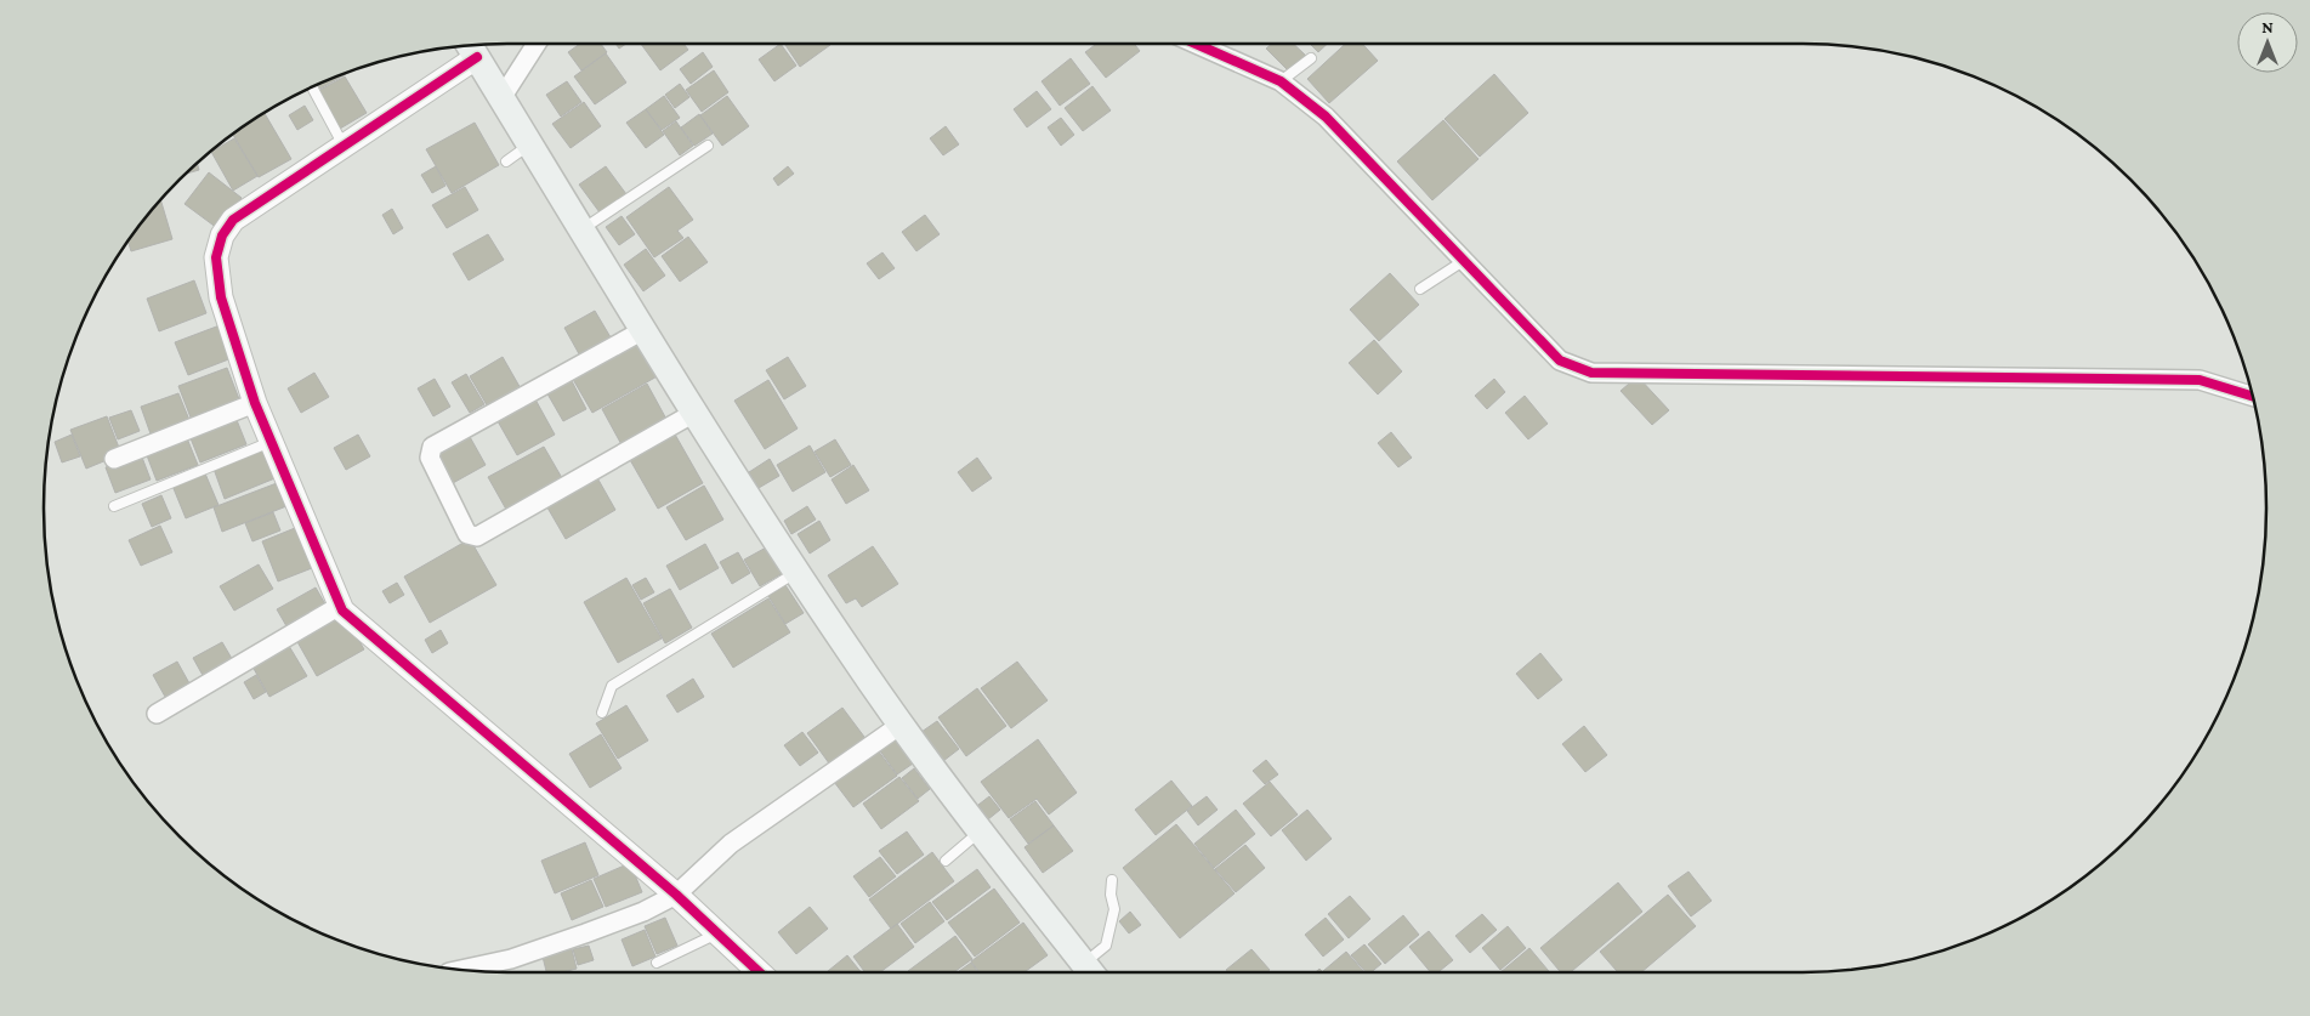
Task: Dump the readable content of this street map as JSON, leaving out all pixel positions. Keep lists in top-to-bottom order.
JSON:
{
  "north": "top"
}
